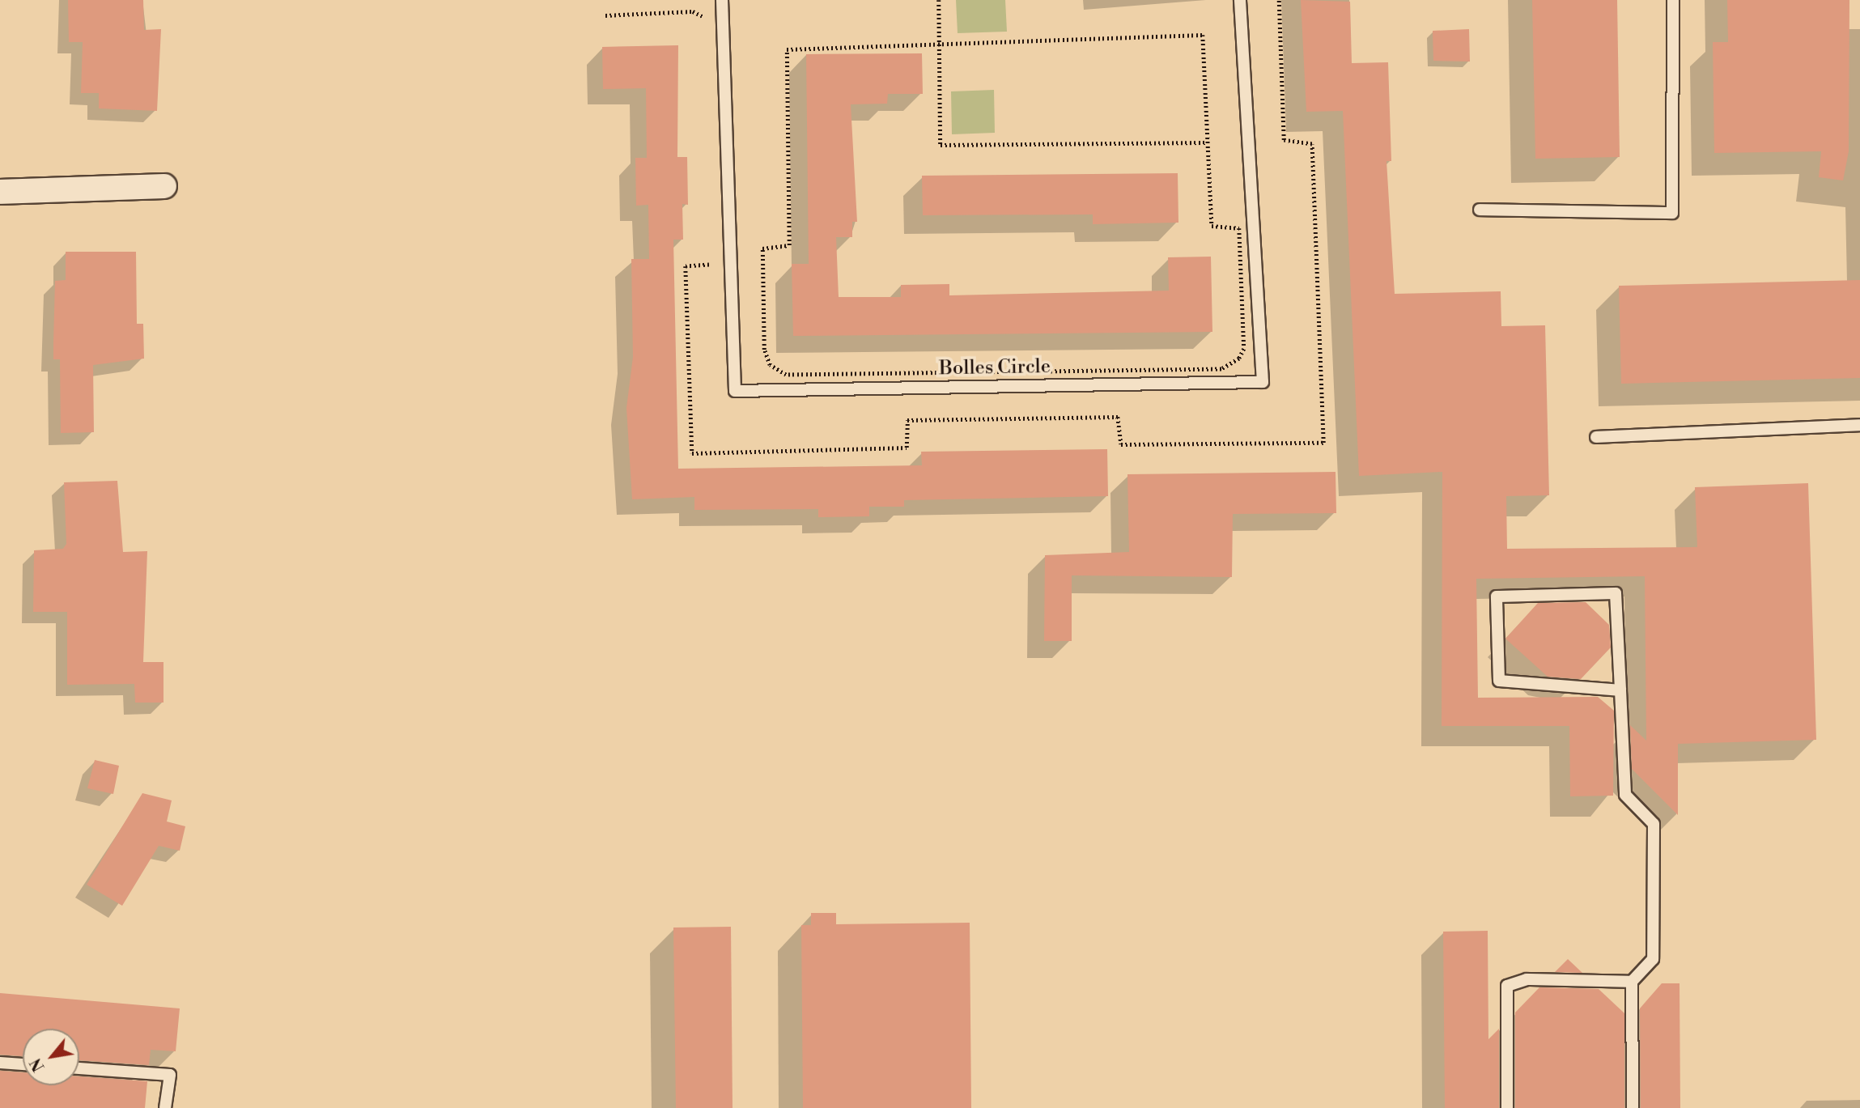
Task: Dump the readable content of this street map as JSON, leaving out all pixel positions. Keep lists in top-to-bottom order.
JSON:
{
  "streets": {
    "lane": ["Bolles Circle"]
  },
  "north": "bottom left"
}
